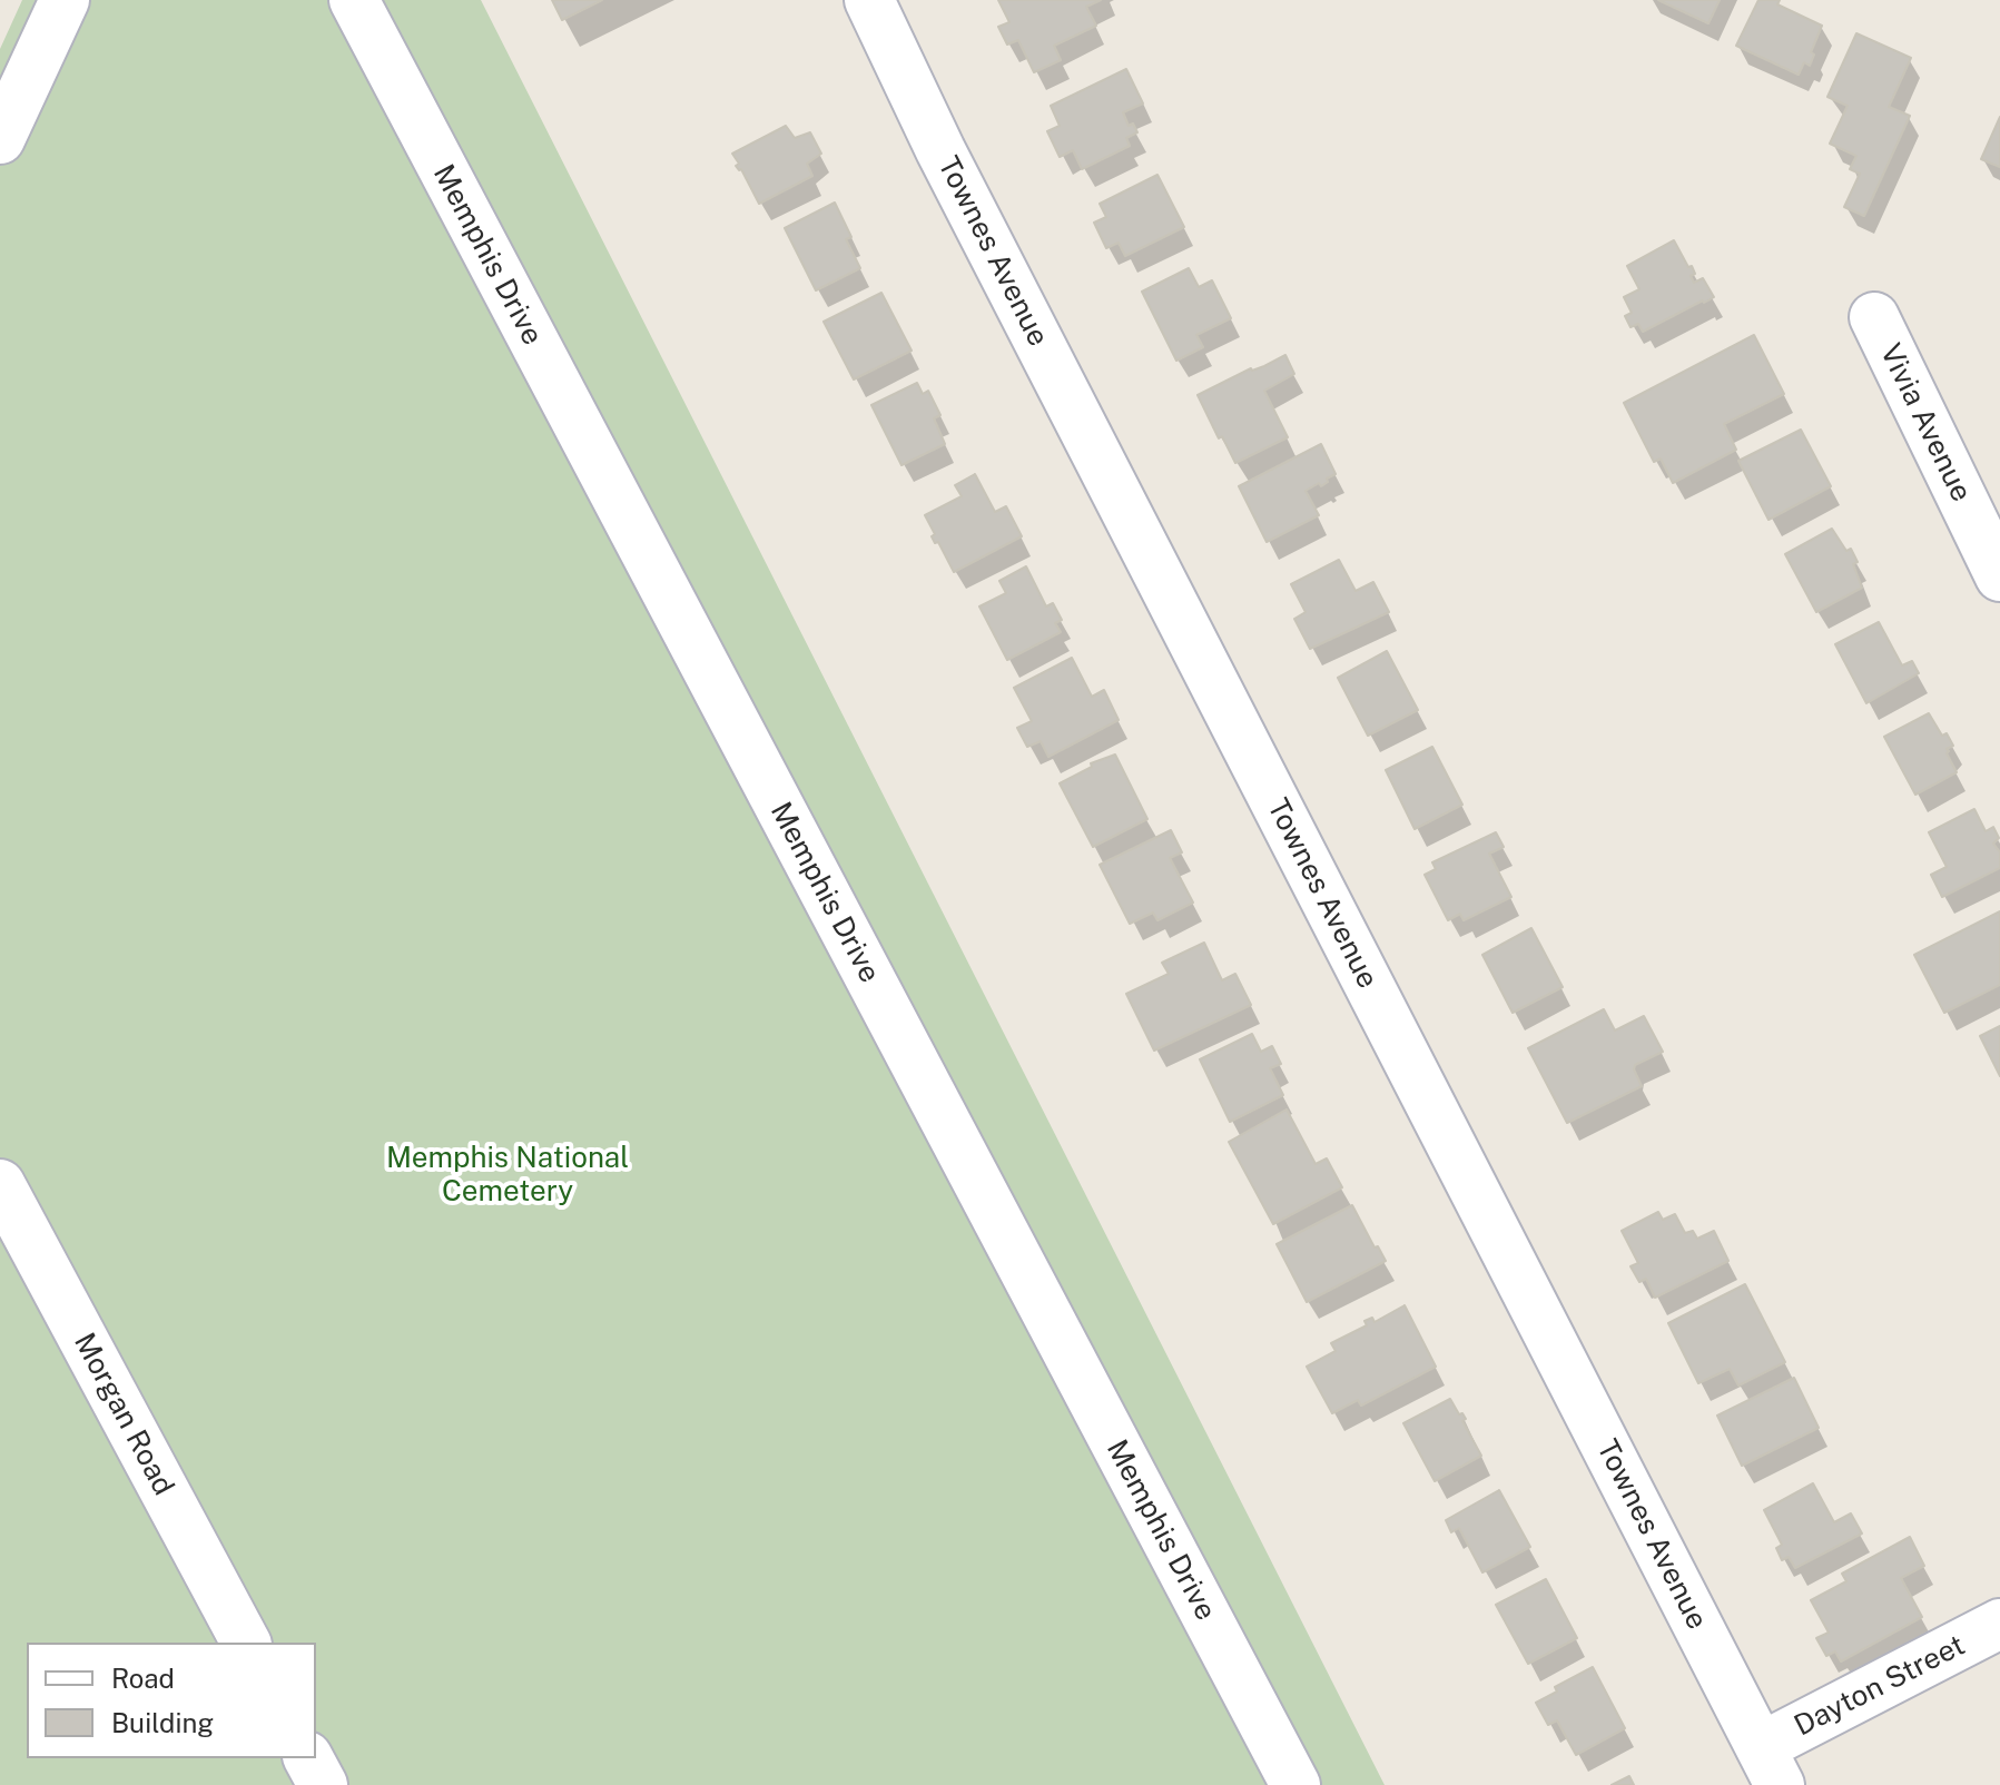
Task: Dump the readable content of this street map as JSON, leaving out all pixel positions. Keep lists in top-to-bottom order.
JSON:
{
  "streets": {
    "street": [
      "Townes Avenue",
      "Memphis Drive",
      "Vivia Avenue",
      "Morgan Road",
      "Dayton Street"
    ]
  },
  "crossings": [
    ["Townes Avenue", "Dayton Street"]
  ],
  "parks": ["Memphis National Cemetery"],
  "legend": ["Road", "Building"]
}
